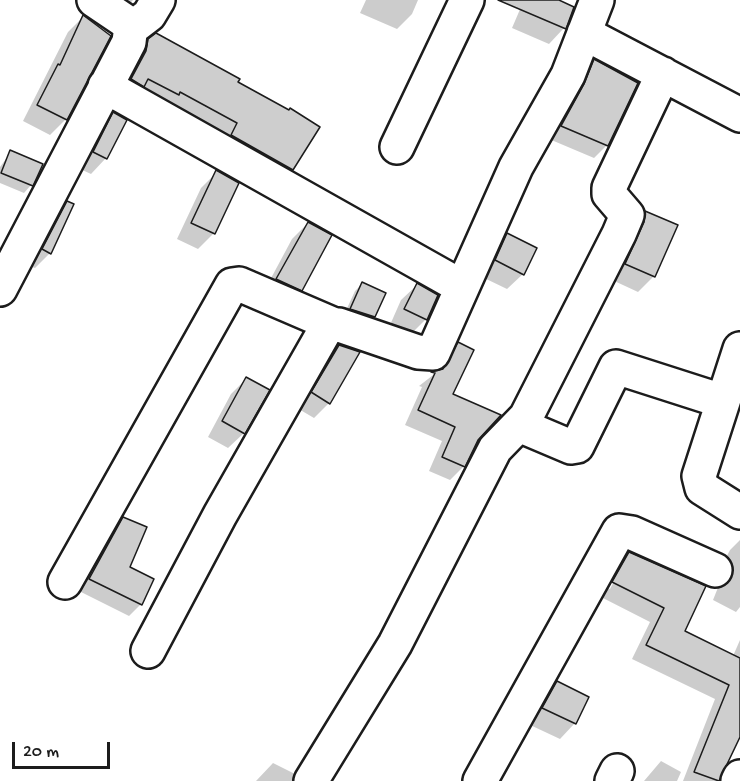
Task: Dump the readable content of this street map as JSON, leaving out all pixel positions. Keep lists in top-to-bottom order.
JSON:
{
  "scale_bar": "20 m"
}
